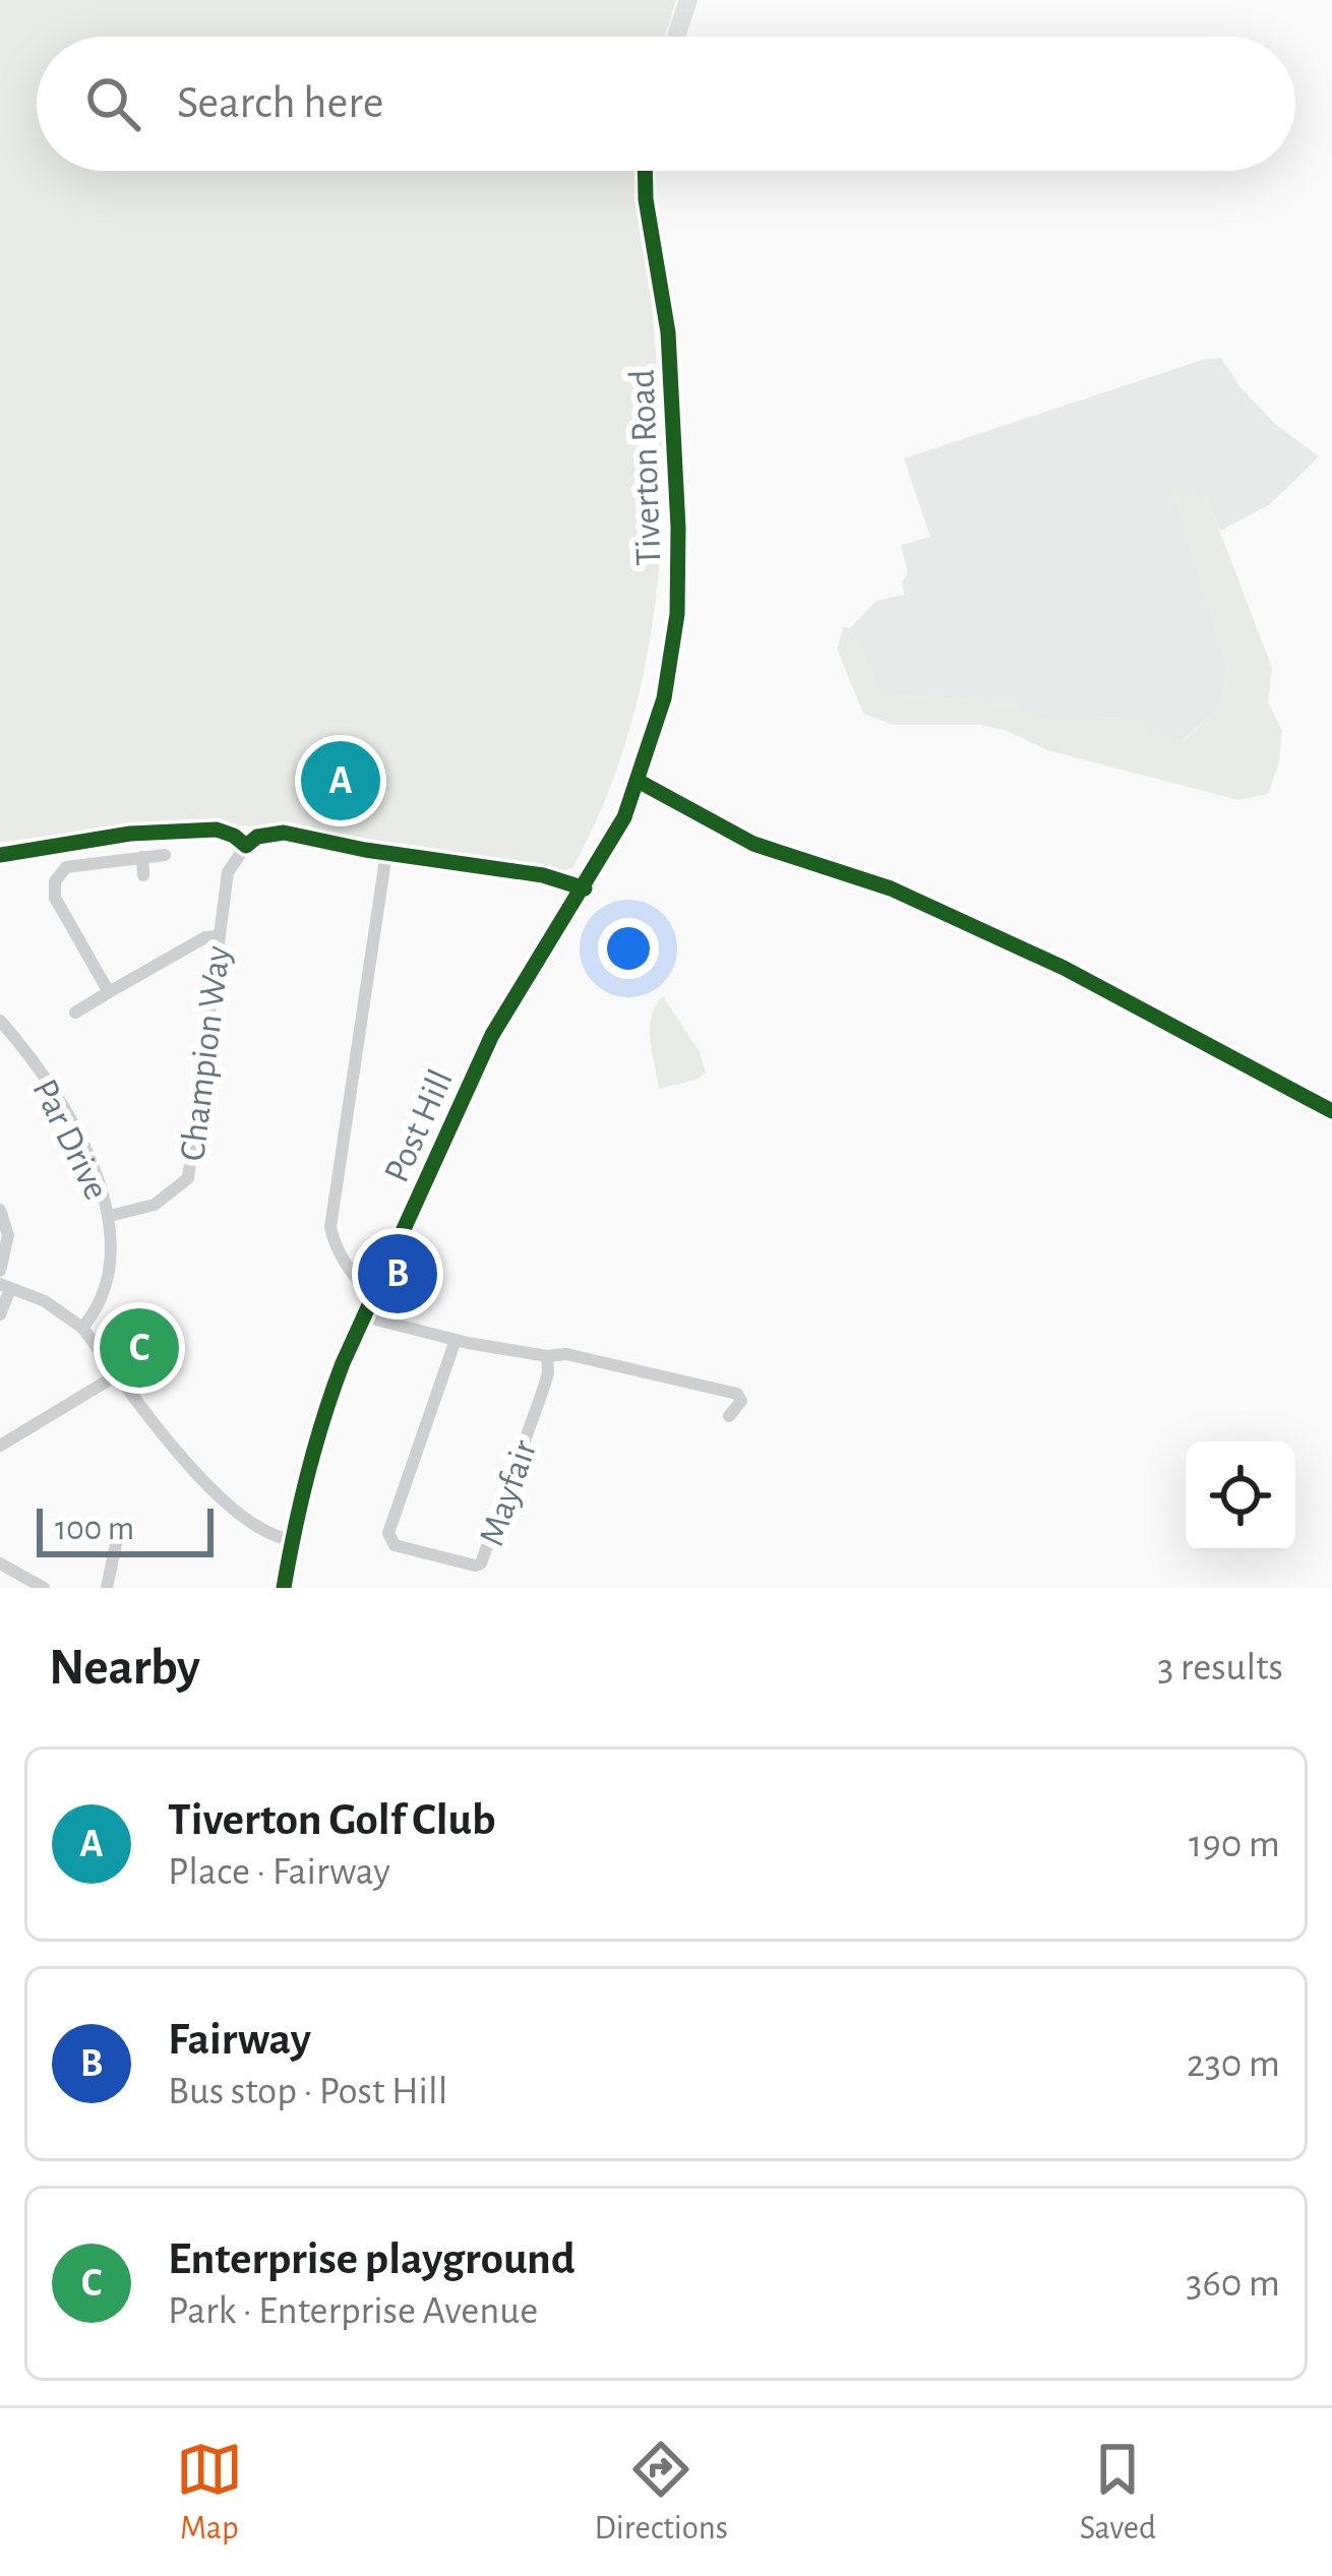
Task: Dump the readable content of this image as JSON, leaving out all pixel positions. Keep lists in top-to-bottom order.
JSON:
{
  "streets": {
    "street": [
      "Tiverton Road",
      "Champion Way",
      "Post Hill",
      "Par Drive",
      "Mayfair"
    ]
  },
  "crossings": [
    ["Tiverton Road", "Post Hill"],
    ["Champion Way", "Par Drive"]
  ],
  "scale_bar": "100 m",
  "page": {
    "search": "Search here",
    "pins": ["A", "B", "C"],
    "scale": "100 m",
    "heading": ["Nearby", "3 results"],
    "list": [
      {
        "mark": "A",
        "name": "Tiverton Golf Club",
        "note": "Place · Fairway",
        "value": "190 m"
      },
      {
        "mark": "B",
        "name": "Fairway",
        "note": "Bus stop · Post Hill",
        "value": "230 m"
      },
      {
        "mark": "C",
        "name": "Enterprise playground",
        "note": "Park · Enterprise Avenue",
        "value": "360 m"
      }
    ],
    "nav": ["Map", "Directions", "Saved"]
  }
}
